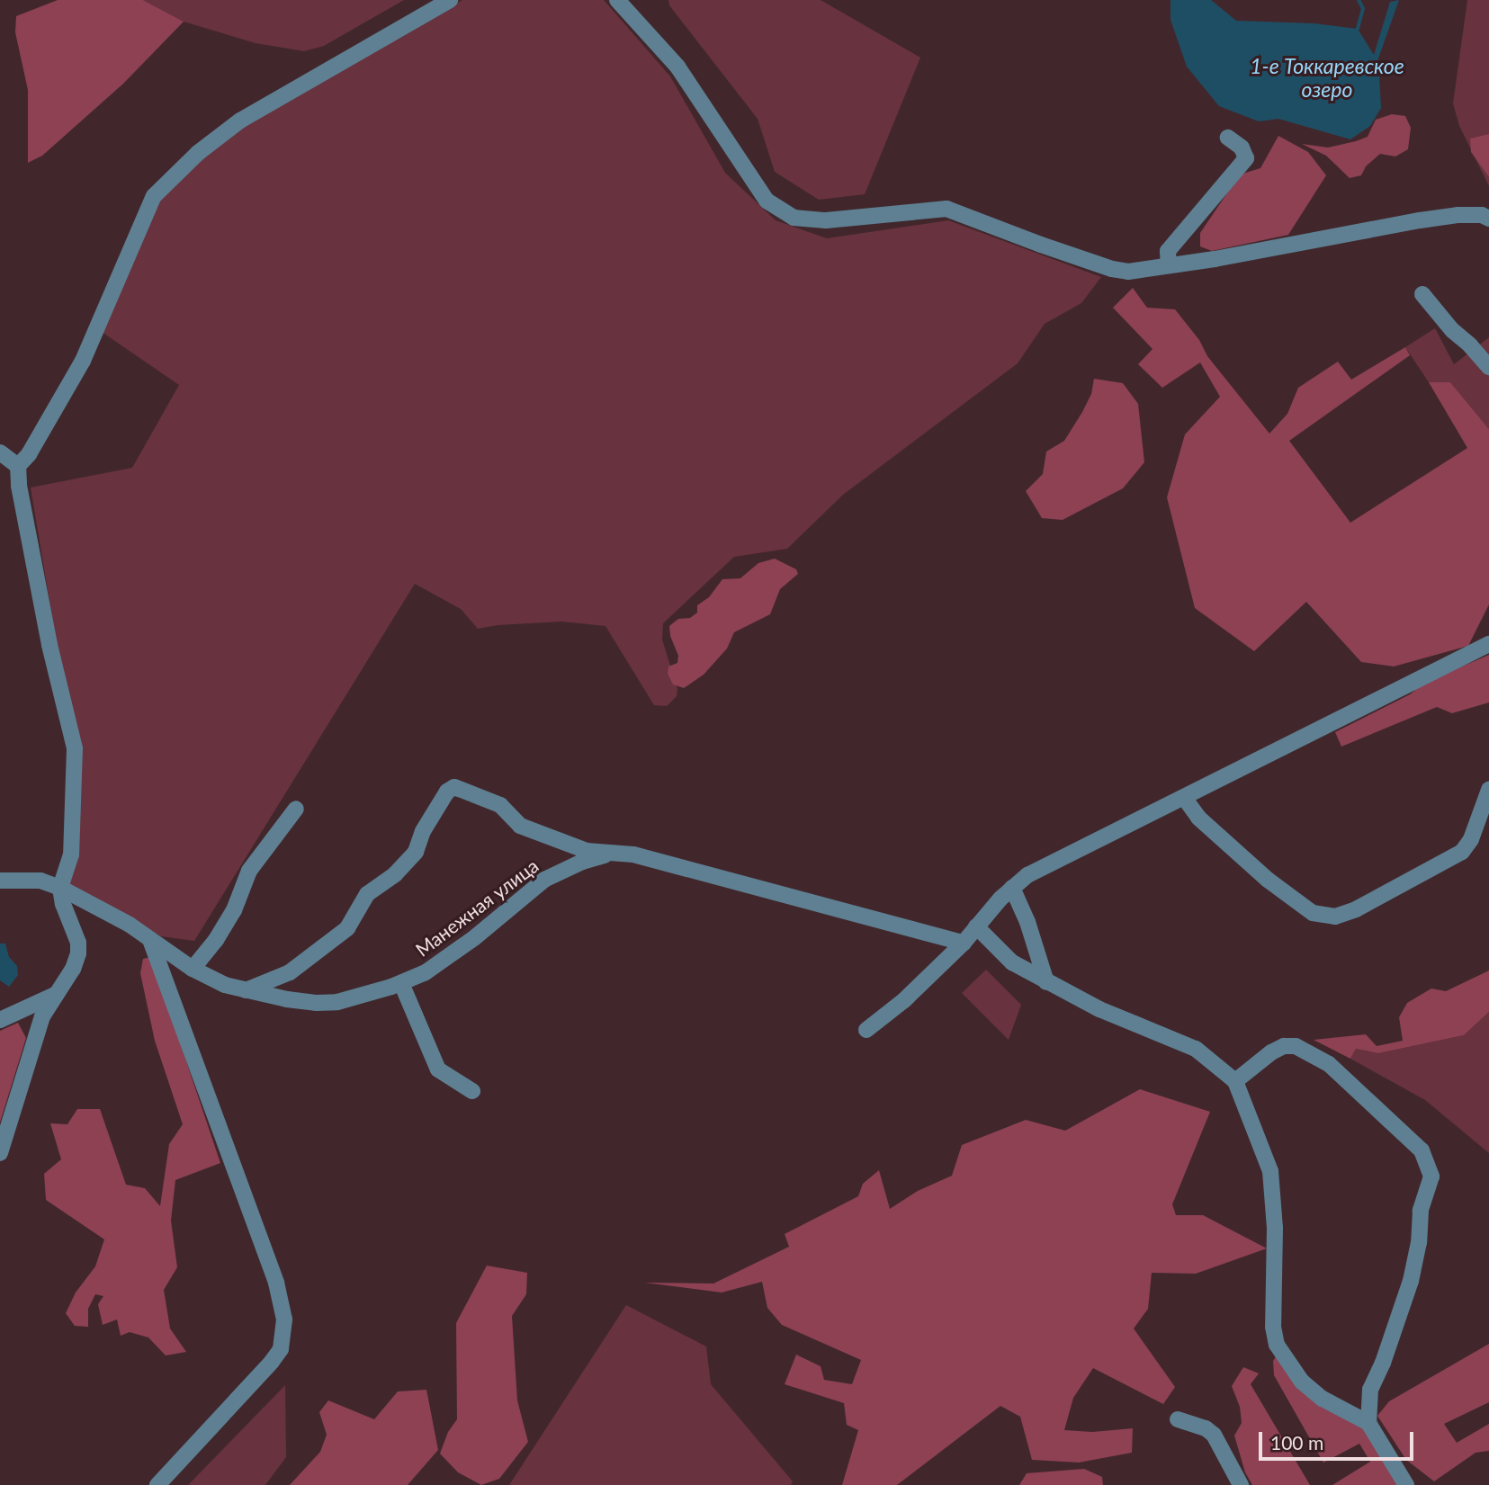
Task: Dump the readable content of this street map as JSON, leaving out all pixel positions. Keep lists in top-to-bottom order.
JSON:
{
  "streets": {
    "street": ["Манежная улица"]
  },
  "water": ["1-е Токкаревское озеро"],
  "scale_bar": "100 m"
}
